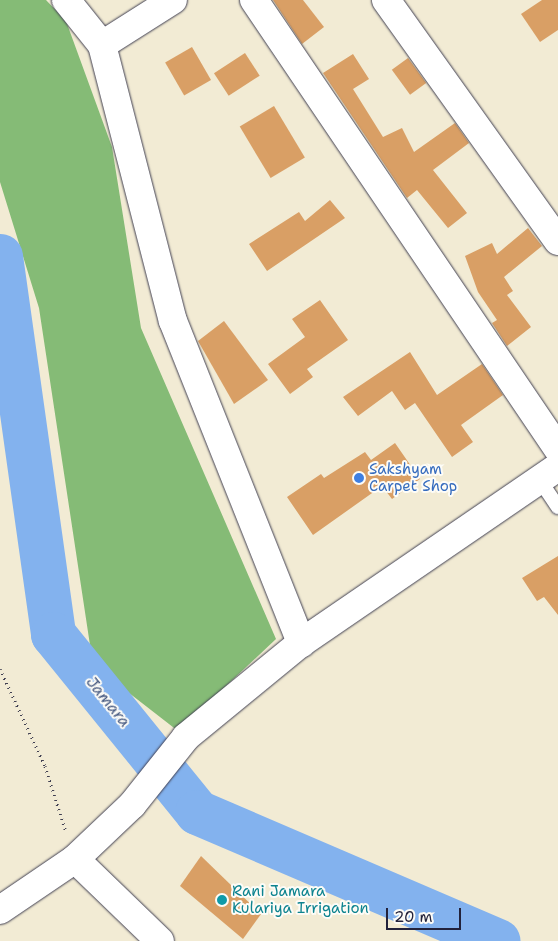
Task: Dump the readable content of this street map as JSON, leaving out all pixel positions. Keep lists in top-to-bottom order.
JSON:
{
  "water": ["Jamara"],
  "places": ["Sakshyam Carpet Shop", "Rani Jamara Kulariya Irrigation"],
  "scale_bar": "20 m"
}
